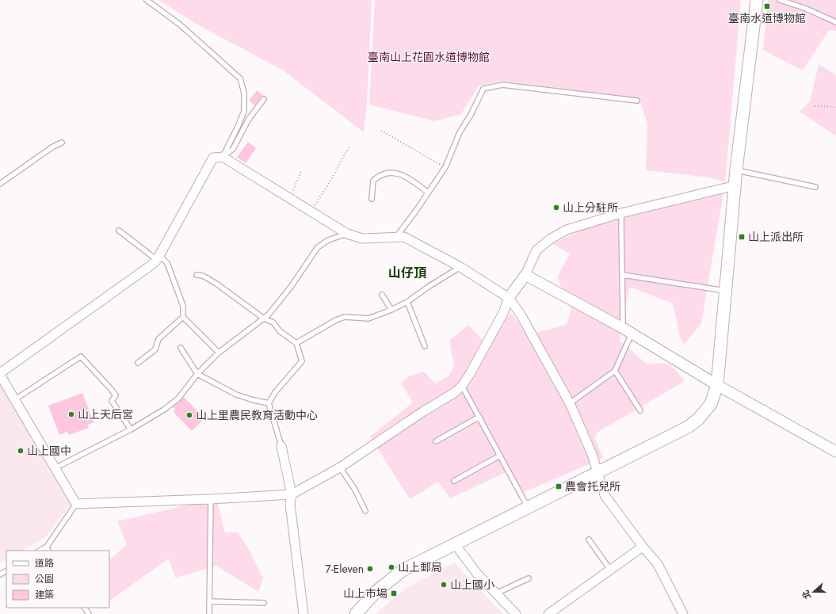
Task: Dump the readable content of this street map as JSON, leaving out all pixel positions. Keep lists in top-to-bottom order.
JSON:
{
  "districts": ["山仔頂"],
  "parks": ["臺南山上花園水道博物館"],
  "places": {
    "transit": [
      "臺南水道博物館",
      "山上派出所",
      "農會托兒所",
      "山上市場"
    ],
    "other": [
      "山上分駐所",
      "山上天后宮",
      "山上里農民教育活動中心",
      "山上國中",
      "山上郵局",
      "7-Eleven",
      "山上國小"
    ]
  },
  "legend": ["道路", "公園", "建築"],
  "north": "left"
}
